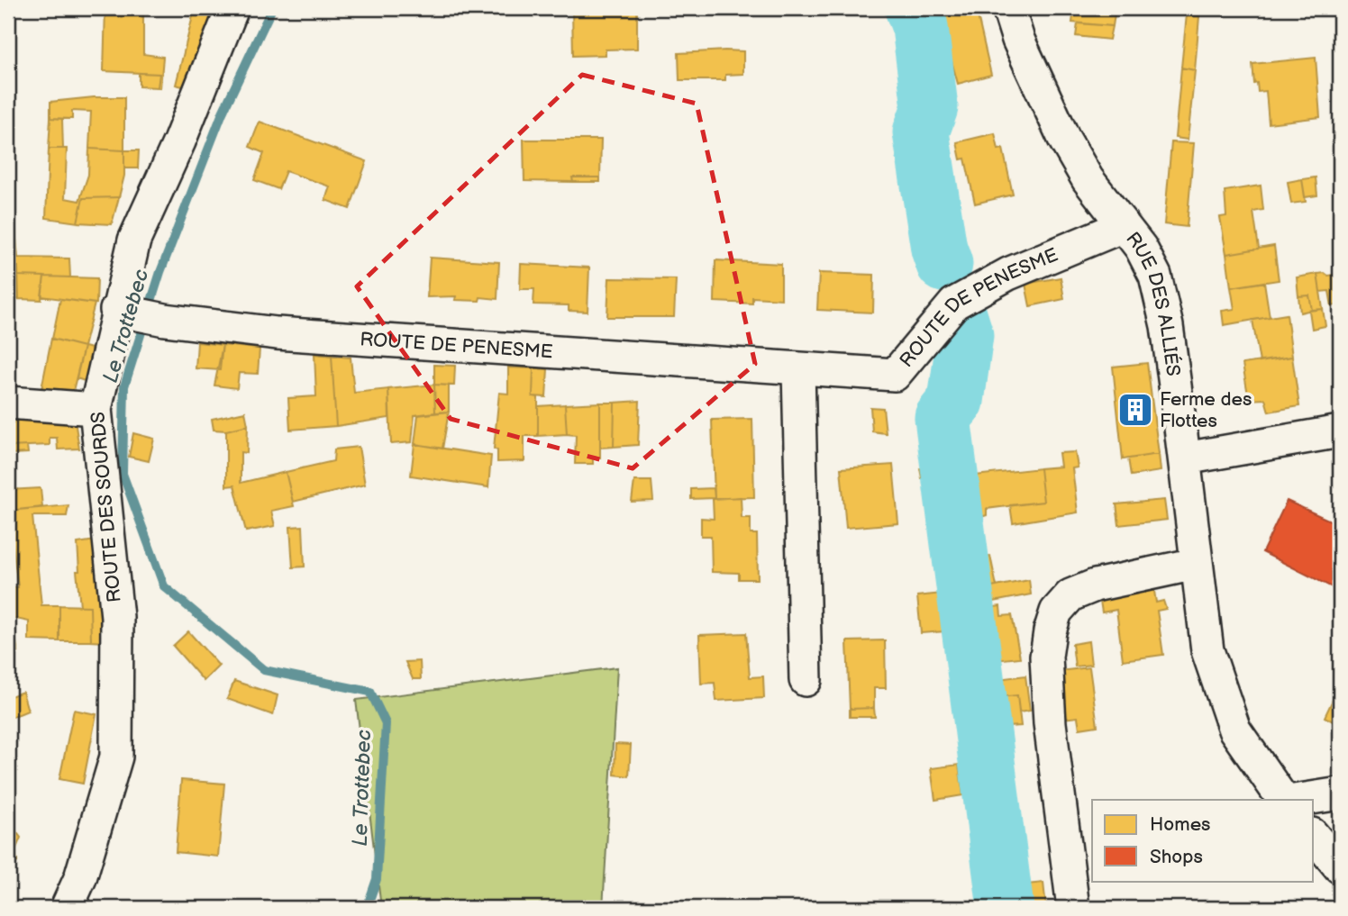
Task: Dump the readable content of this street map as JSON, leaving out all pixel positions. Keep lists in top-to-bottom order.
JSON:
{
  "streets": {
    "street": ["RUE DES ALLIÉS", "ROUTE DE PENESME", "ROUTE DES SOURDS"]
  },
  "crossings": [
    ["RUE DES ALLIÉS", "ROUTE DE PENESME"],
    ["ROUTE DE PENESME", "ROUTE DES SOURDS"]
  ],
  "water": ["Le Trottebec"],
  "places": {
    "building": ["Ferme des Flottes"]
  },
  "legend": ["Homes", "Shops"]
}
